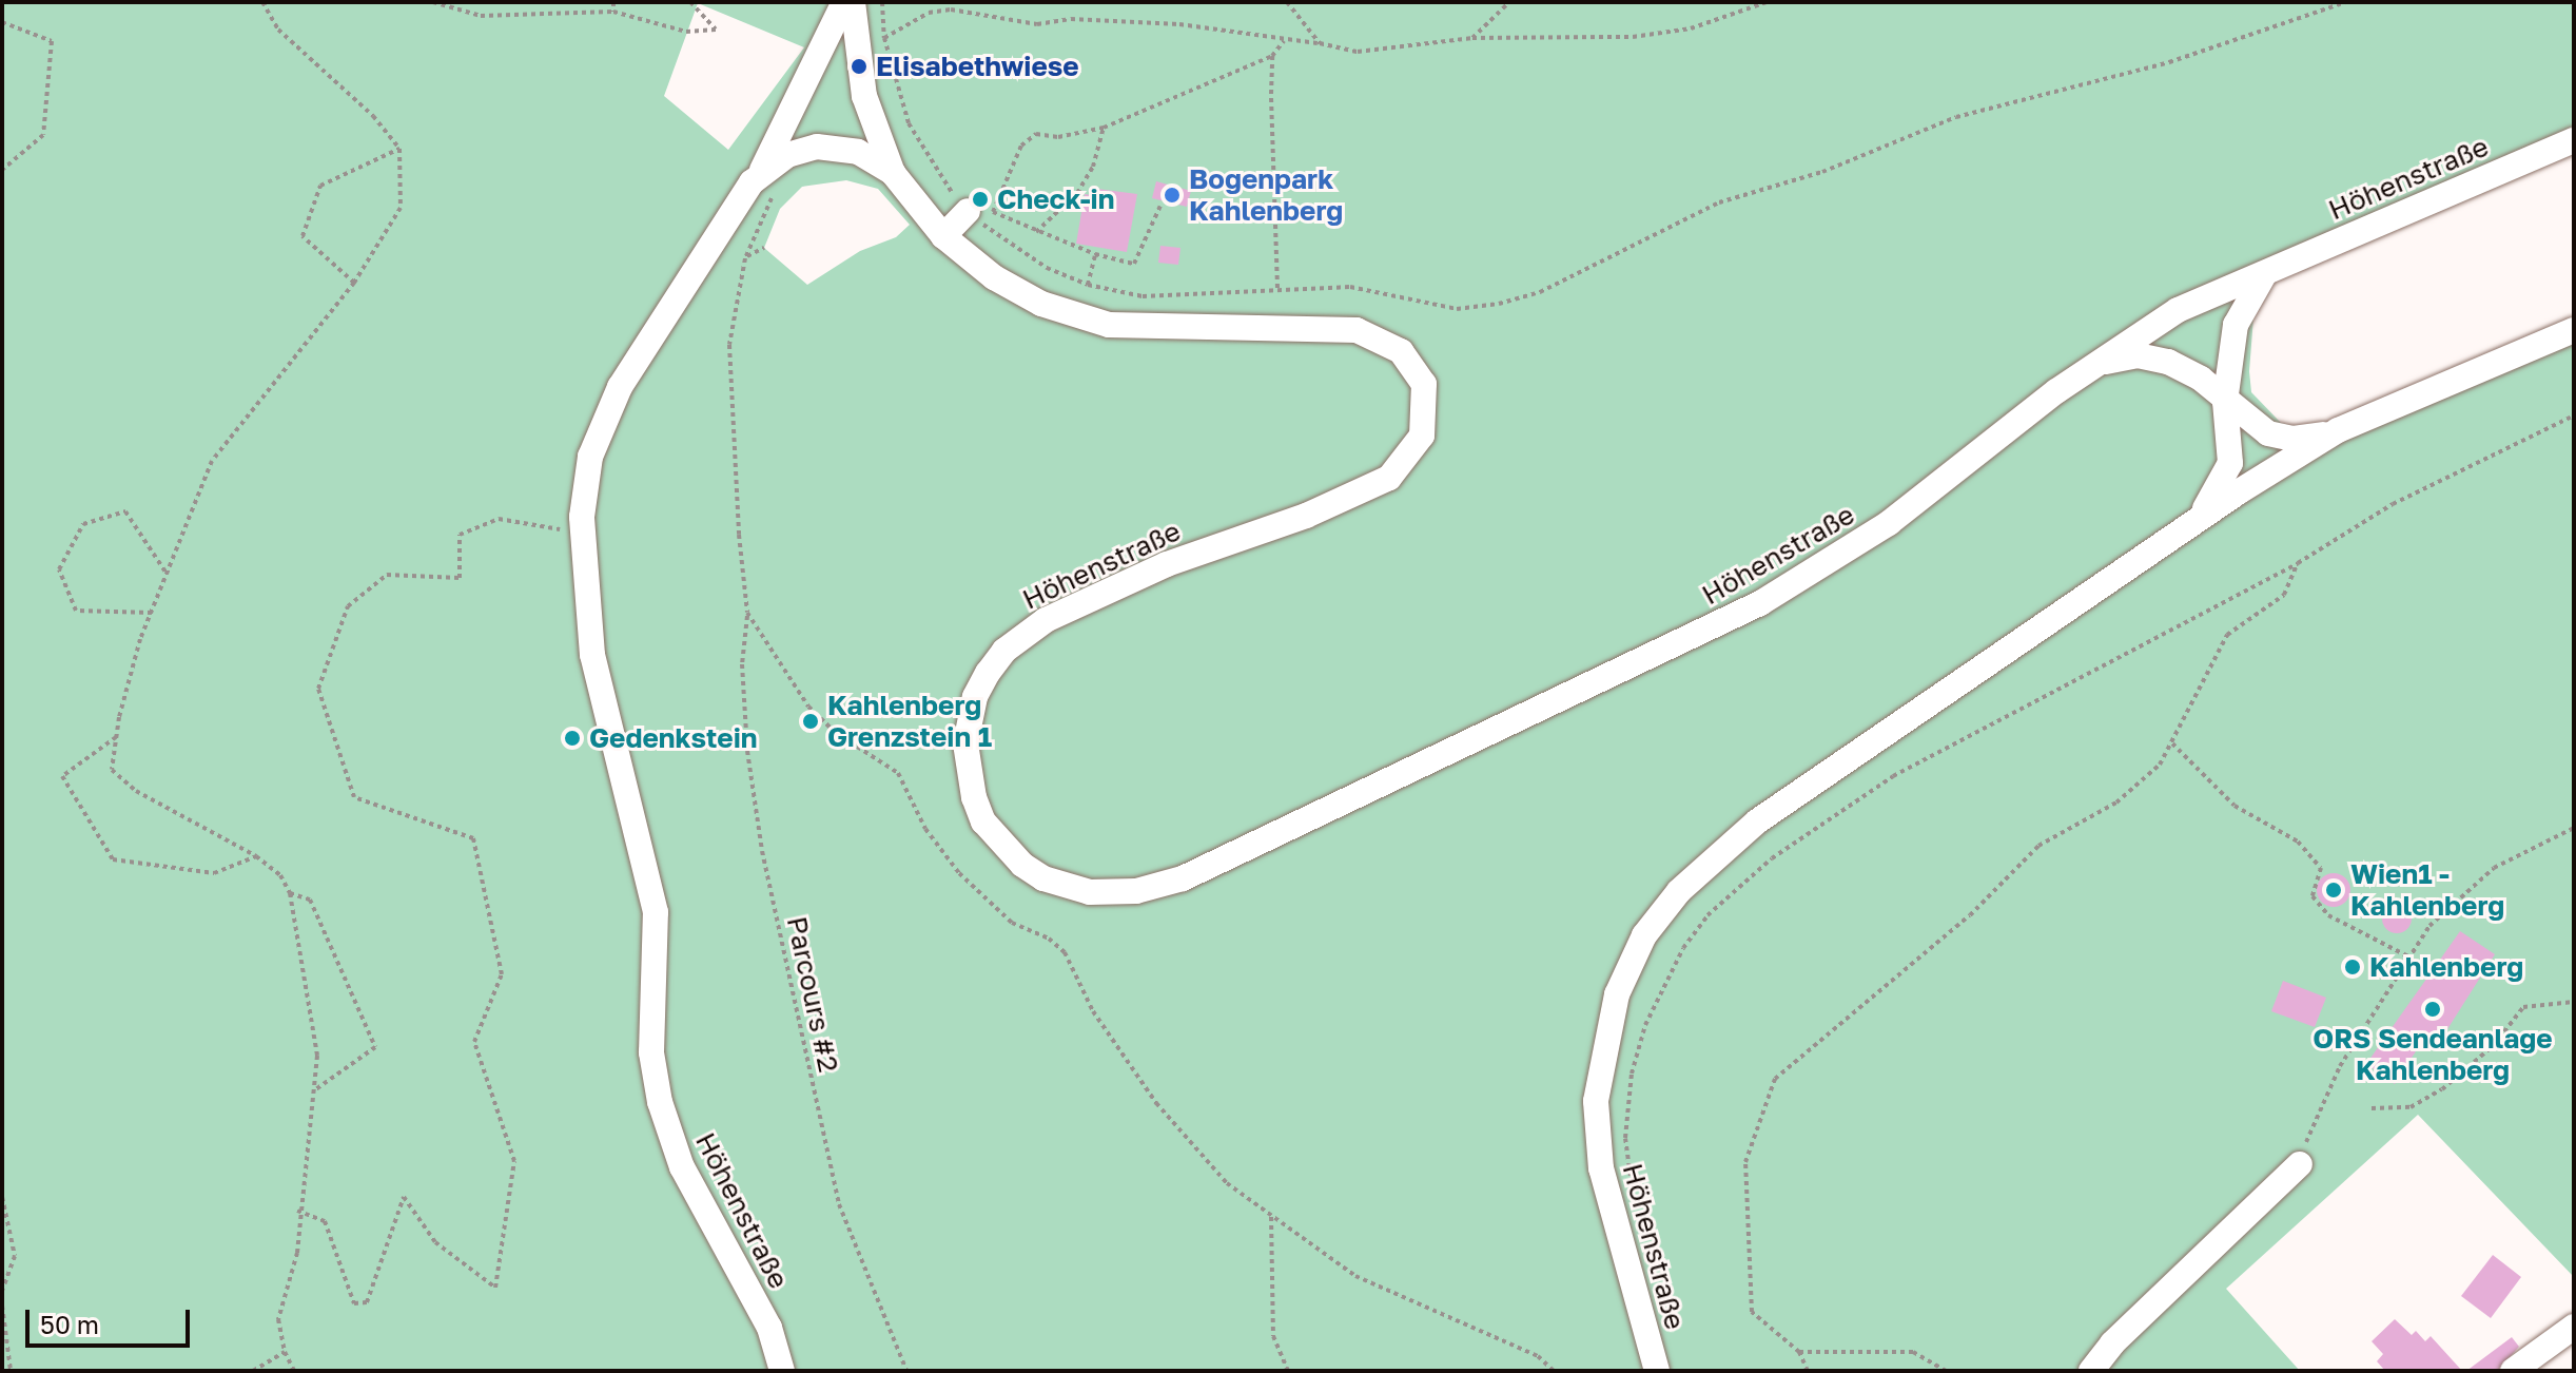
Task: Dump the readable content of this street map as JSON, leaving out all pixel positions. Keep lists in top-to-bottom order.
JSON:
{
  "streets": {
    "street": ["Höhenstraße"],
    "path": ["Parcours #2"]
  },
  "crossings": [
    ["Höhenstraße", "Parcours #2"]
  ],
  "places": [
    "Elisabethwiese",
    "Bogenpark Kahlenberg",
    "Check-in",
    "Kahlenberg Grenzstein 1",
    "Gedenkstein",
    "Wien1 - Kahlenberg",
    "Kahlenberg",
    "ORS Sendeanlage Kahlenberg"
  ],
  "scale_bar": "50 m"
}
